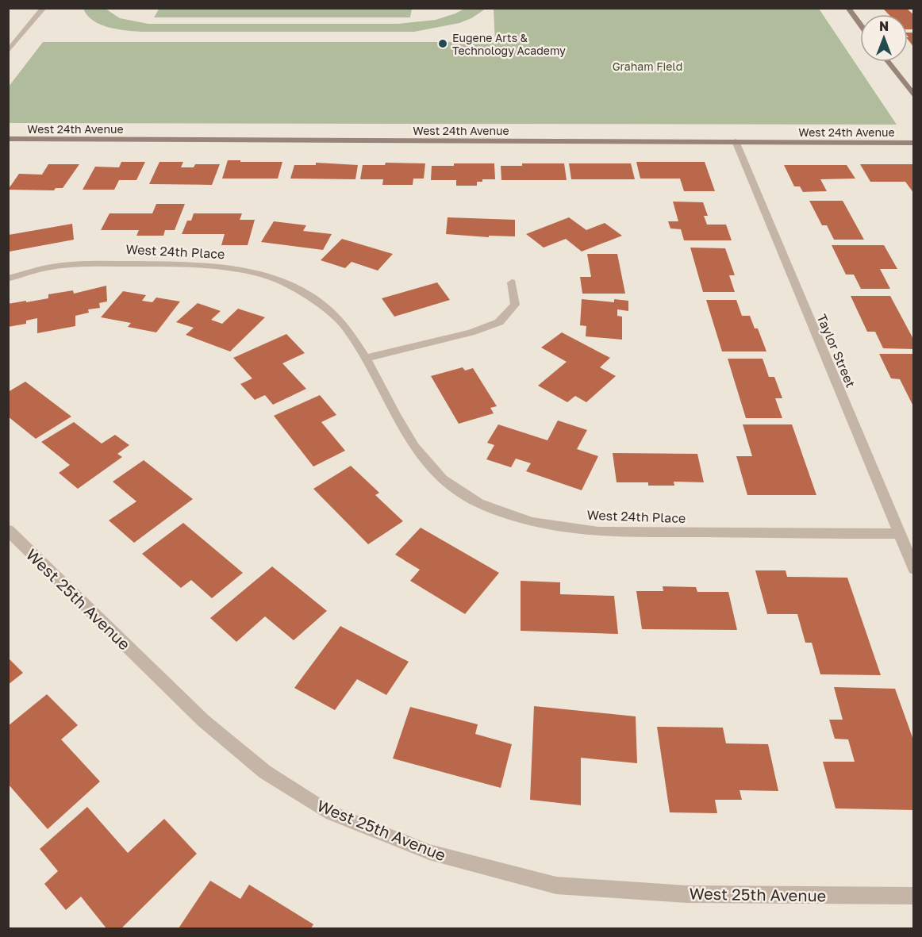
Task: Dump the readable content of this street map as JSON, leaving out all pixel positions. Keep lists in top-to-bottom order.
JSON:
{
  "streets": {
    "street": [
      "West 24th Avenue",
      "West 24th Place",
      "Taylor Street",
      "West 25th Avenue"
    ]
  },
  "crossings": [
    ["West 24th Avenue", "Taylor Street"],
    ["West 24th Place", "Taylor Street"]
  ],
  "parks": ["Graham Field"],
  "places": ["Eugene Arts & Technology Academy"],
  "north": "top"
}
